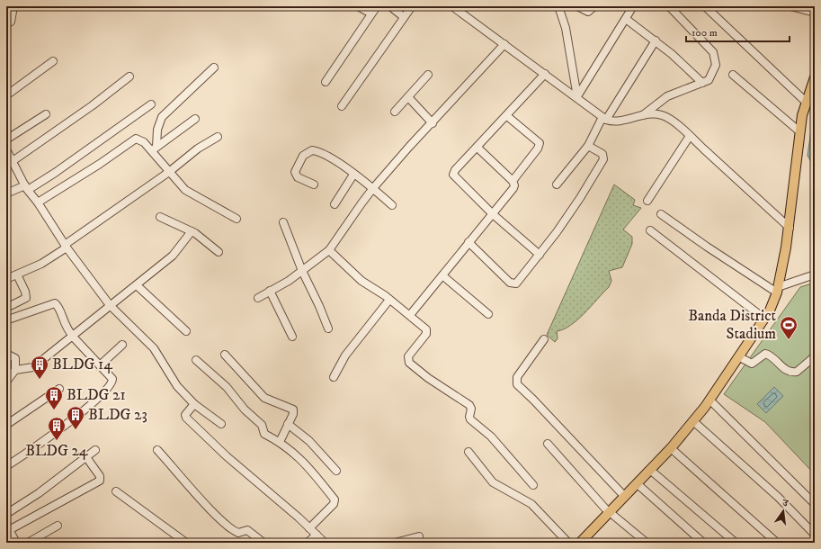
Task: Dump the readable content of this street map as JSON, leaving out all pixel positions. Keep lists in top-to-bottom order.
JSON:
{
  "places": {
    "sports": ["Banda District Stadium"],
    "building": [
      "BLDG 14",
      "BLDG 21",
      "BLDG 23",
      "BLDG 24"
    ]
  },
  "scale_bar": "100 m",
  "north": "top"
}
